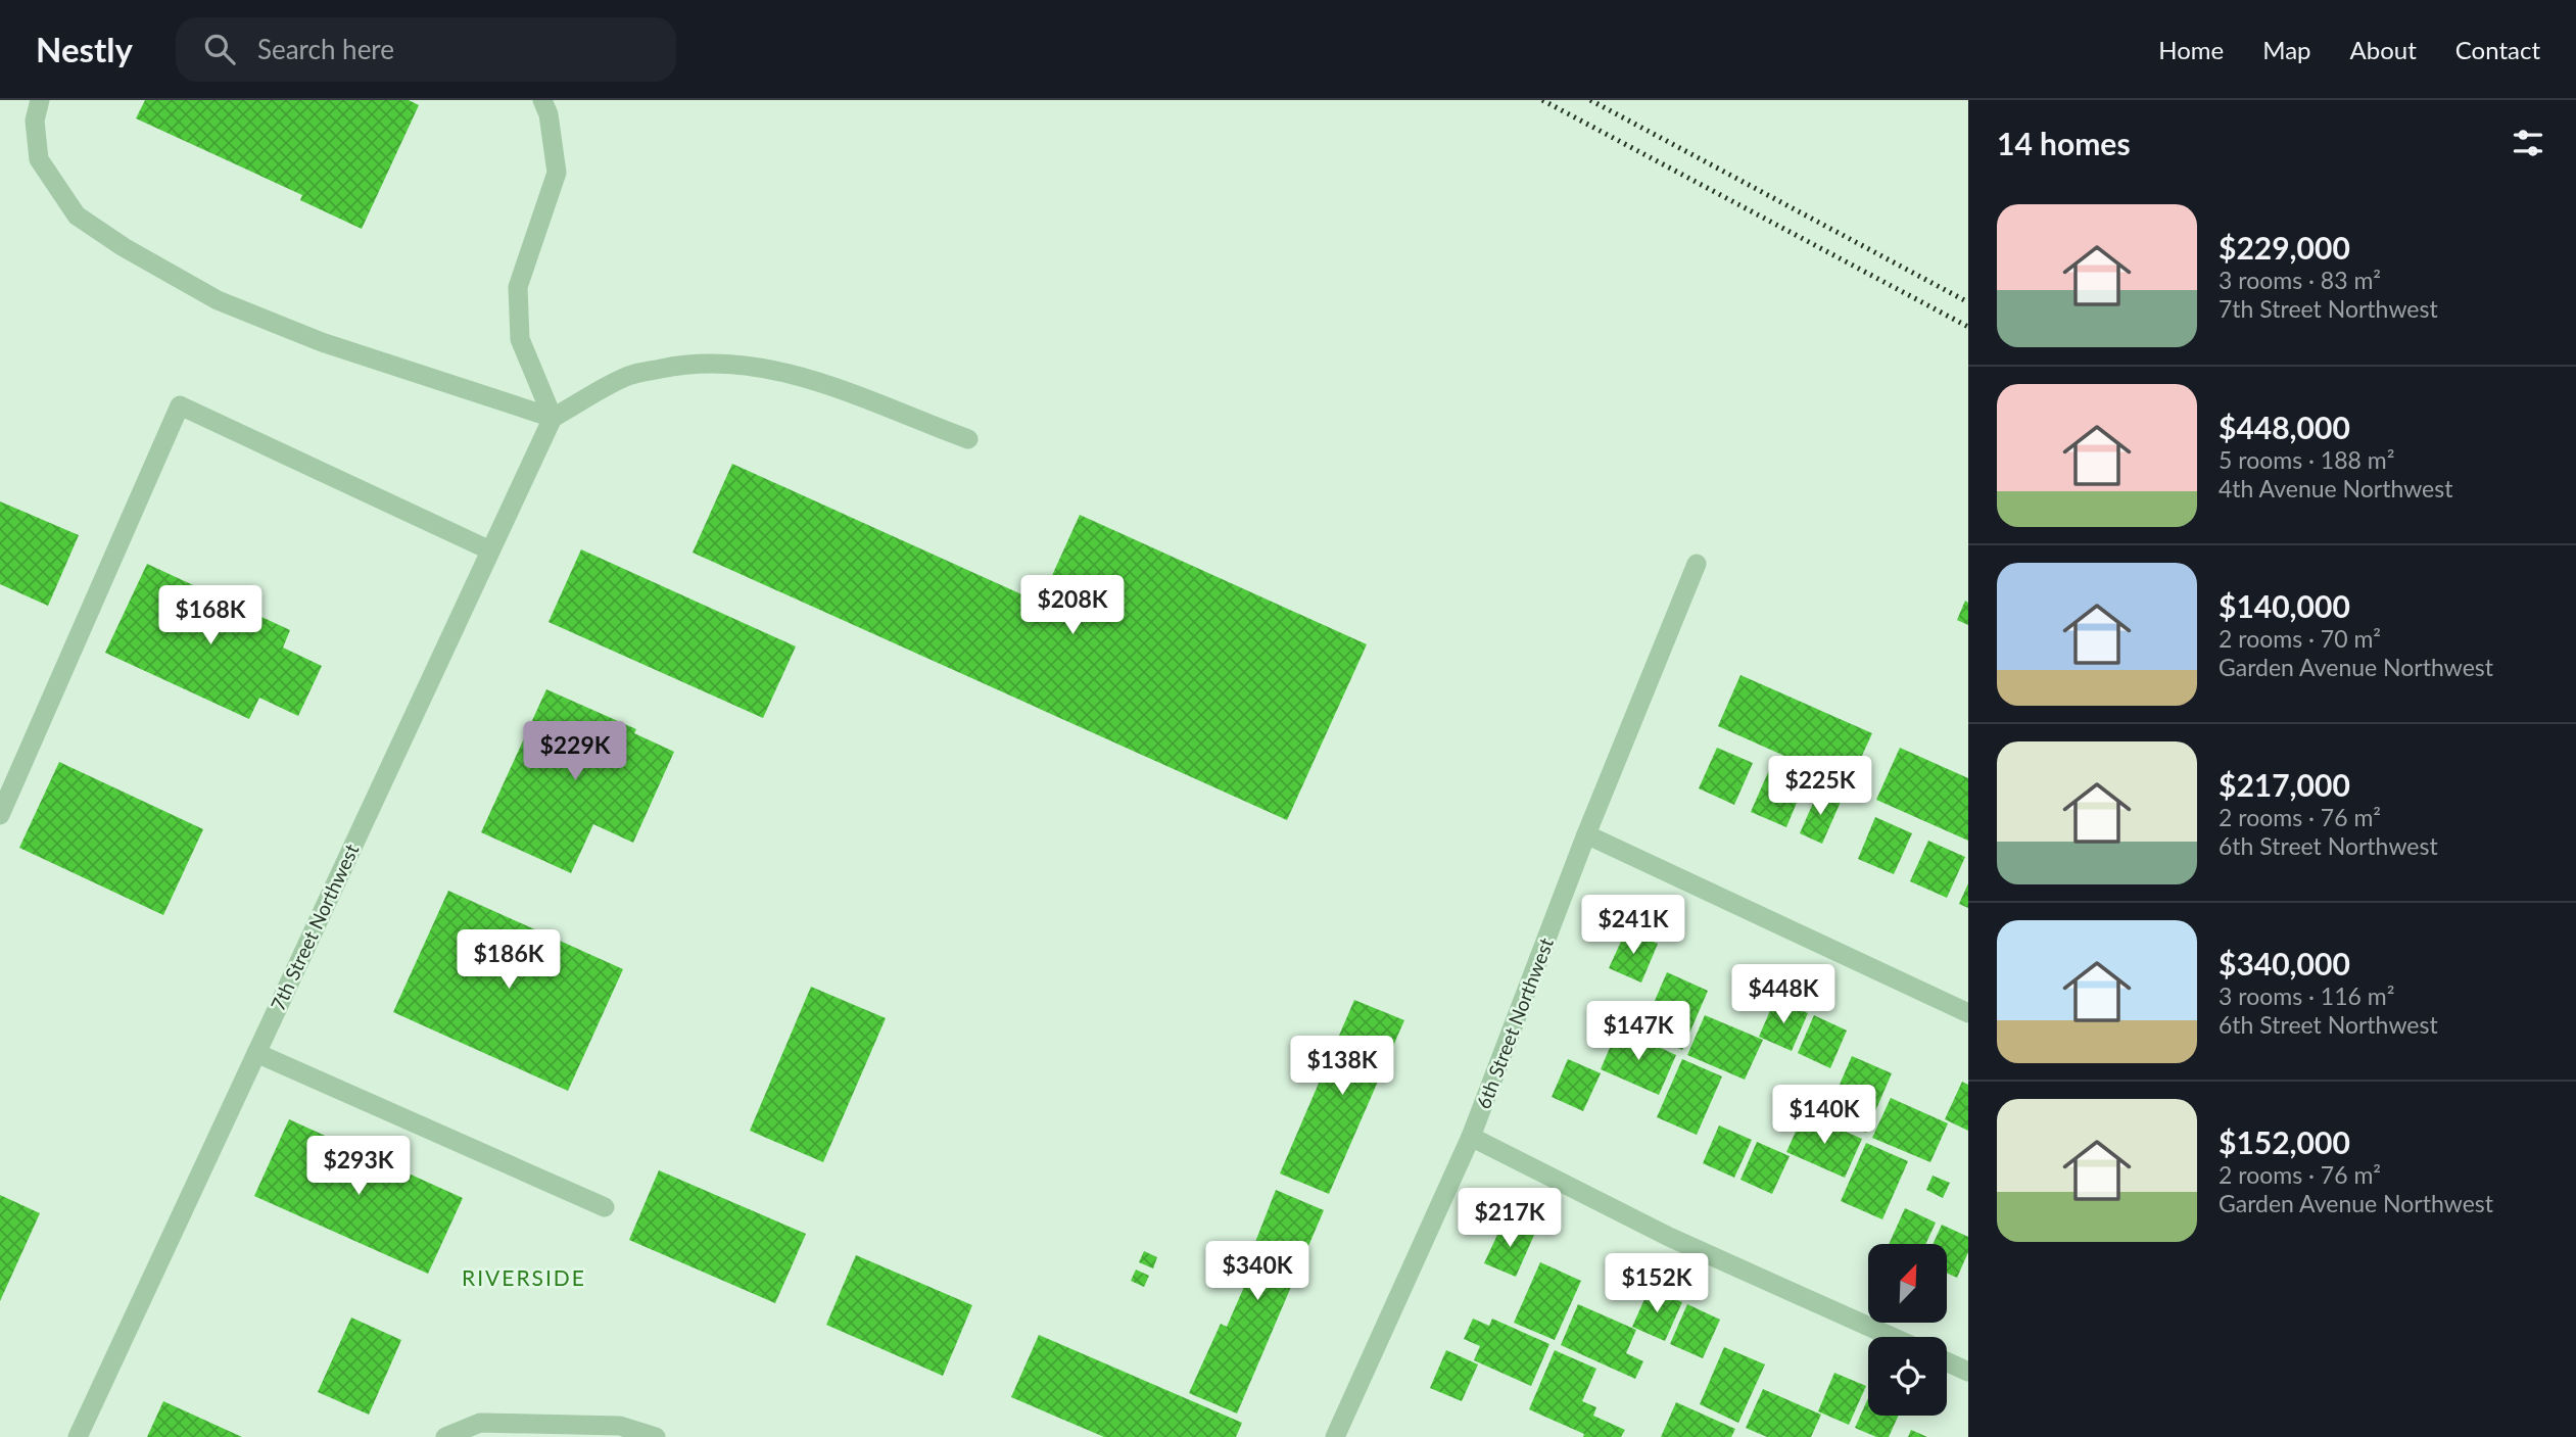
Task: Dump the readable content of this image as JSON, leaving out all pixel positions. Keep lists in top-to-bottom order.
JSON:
{
  "streets": {
    "street": ["7th Street Northwest", "6th Street Northwest"]
  },
  "districts": ["RIVERSIDE"],
  "north": "top right",
  "page": {
    "header": "Nestly",
    "search": "Search here",
    "nav": [
      "Home",
      "Map",
      "About",
      "Contact"
    ],
    "heading": "14 homes",
    "list": [
      {
        "name": "$229,000",
        "note": "3 rooms · 83 m² · 7th Street Northwest"
      },
      {
        "name": "$448,000",
        "note": "5 rooms · 188 m² · 4th Avenue Northwest"
      },
      {
        "name": "$140,000",
        "note": "2 rooms · 70 m² · Garden Avenue Northwest"
      },
      {
        "name": "$217,000",
        "note": "2 rooms · 76 m² · 6th Street Northwest"
      },
      {
        "name": "$340,000",
        "note": "3 rooms · 116 m² · 6th Street Northwest"
      },
      {
        "name": "$152,000",
        "note": "2 rooms · 76 m² · Garden Avenue Northwest"
      }
    ],
    "price": [
      "$208K",
      "$168K",
      "$229K",
      "$225K",
      "$241K",
      "$186K",
      "$448K",
      "$147K",
      "$138K",
      "$140K",
      "$293K",
      "$217K",
      "$340K",
      "$152K"
    ]
  }
}
